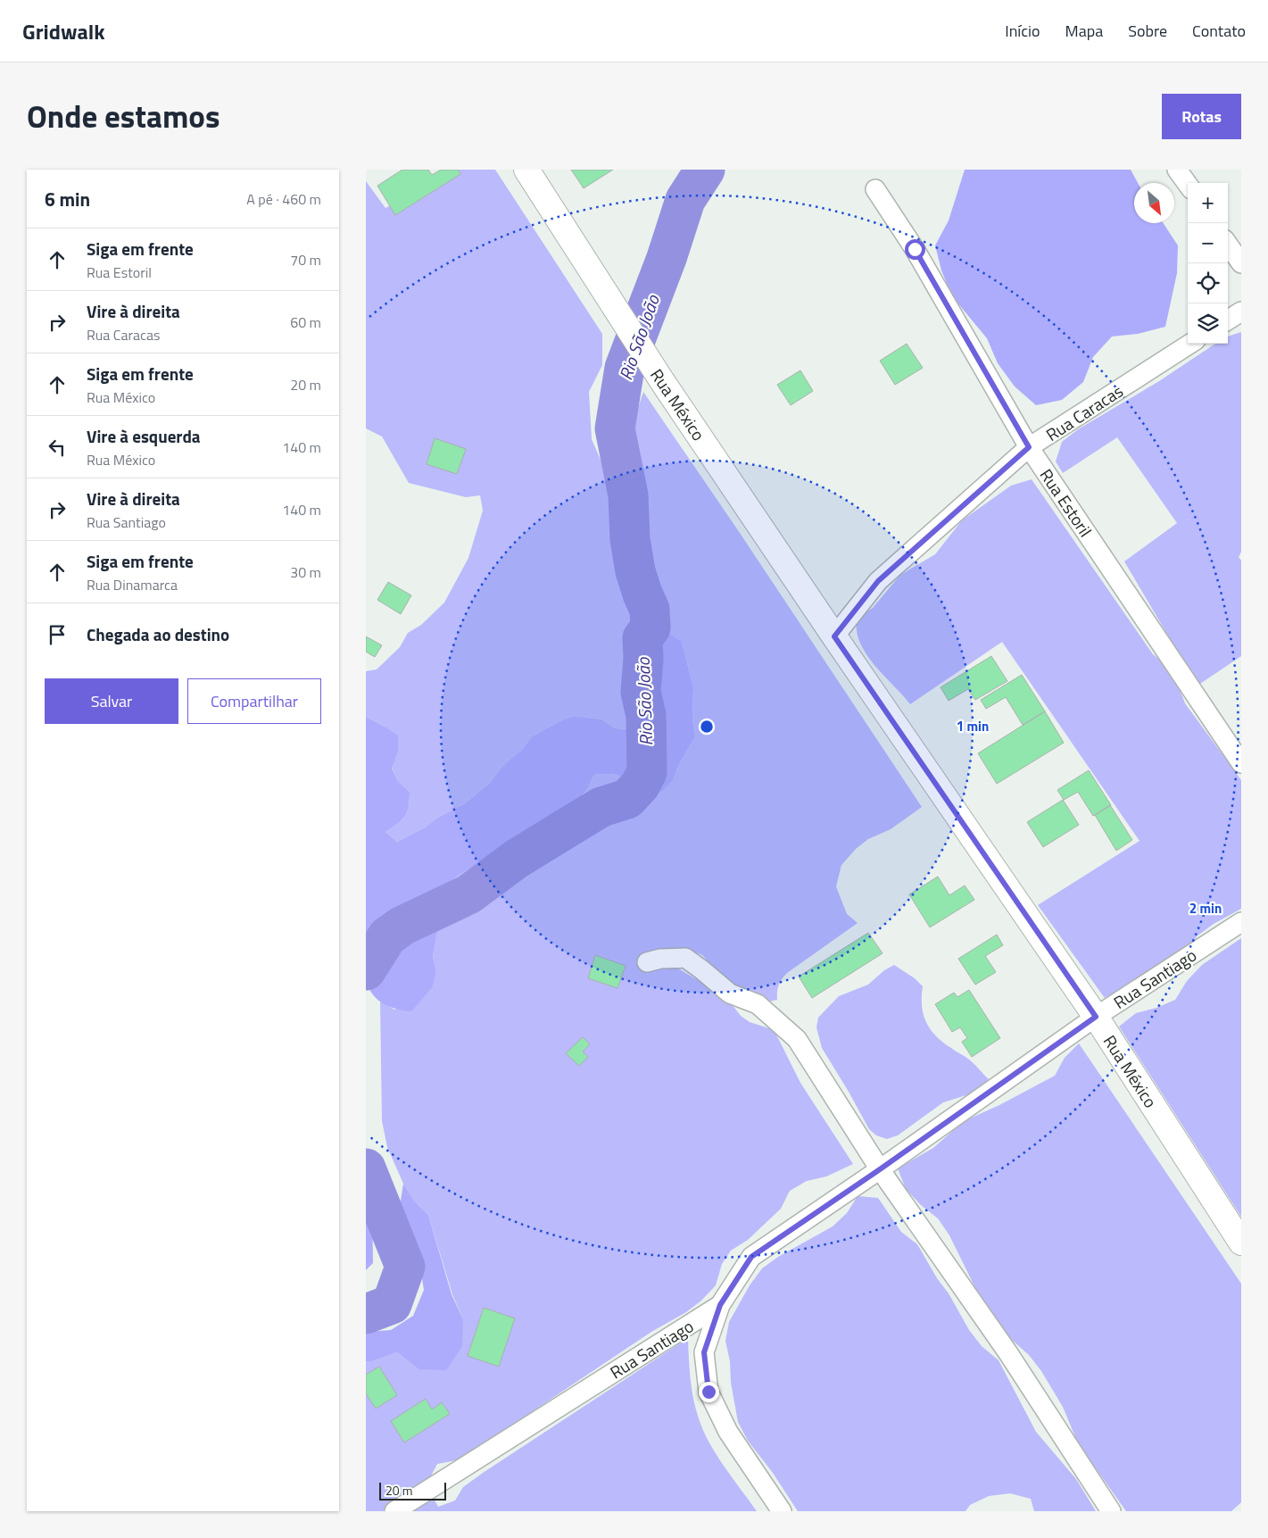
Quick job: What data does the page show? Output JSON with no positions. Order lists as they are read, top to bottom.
{
  "streets": {
    "main road": ["Rua México"],
    "street": ["Rua Caracas", "Rua Estoril", "Rua Santiago"]
  },
  "crossings": [
    ["Rua México", "Rua Caracas"],
    ["Rua México", "Rua Santiago"],
    ["Rua Caracas", "Rua Estoril"]
  ],
  "water": ["Rio São João"],
  "scale_bar": "20 m",
  "north": "bottom right",
  "page": {
    "header": "Gridwalk",
    "nav": [
      "Início",
      "Mapa",
      "Sobre",
      "Contato"
    ],
    "title": "Onde estamos",
    "buttons": [
      "Rotas",
      ["Salvar", "Compartilhar"]
    ],
    "heading": ["6 min", "A pé · 460 m"],
    "map_buttons": ["+", "−"],
    "list": [
      ["Siga em frente", "Rua Estoril", "70 m"],
      ["Vire à direita", "Rua Caracas", "60 m"],
      ["Siga em frente", "Rua México", "20 m"],
      ["Vire à esquerda", "Rua México", "140 m"],
      ["Vire à direita", "Rua Santiago", "140 m"],
      ["Siga em frente", "Rua Dinamarca", "30 m"],
      "Chegada ao destino"
    ],
    "scale": "20 m"
  },
  "rings": ["1 min", "2 min"]
}
